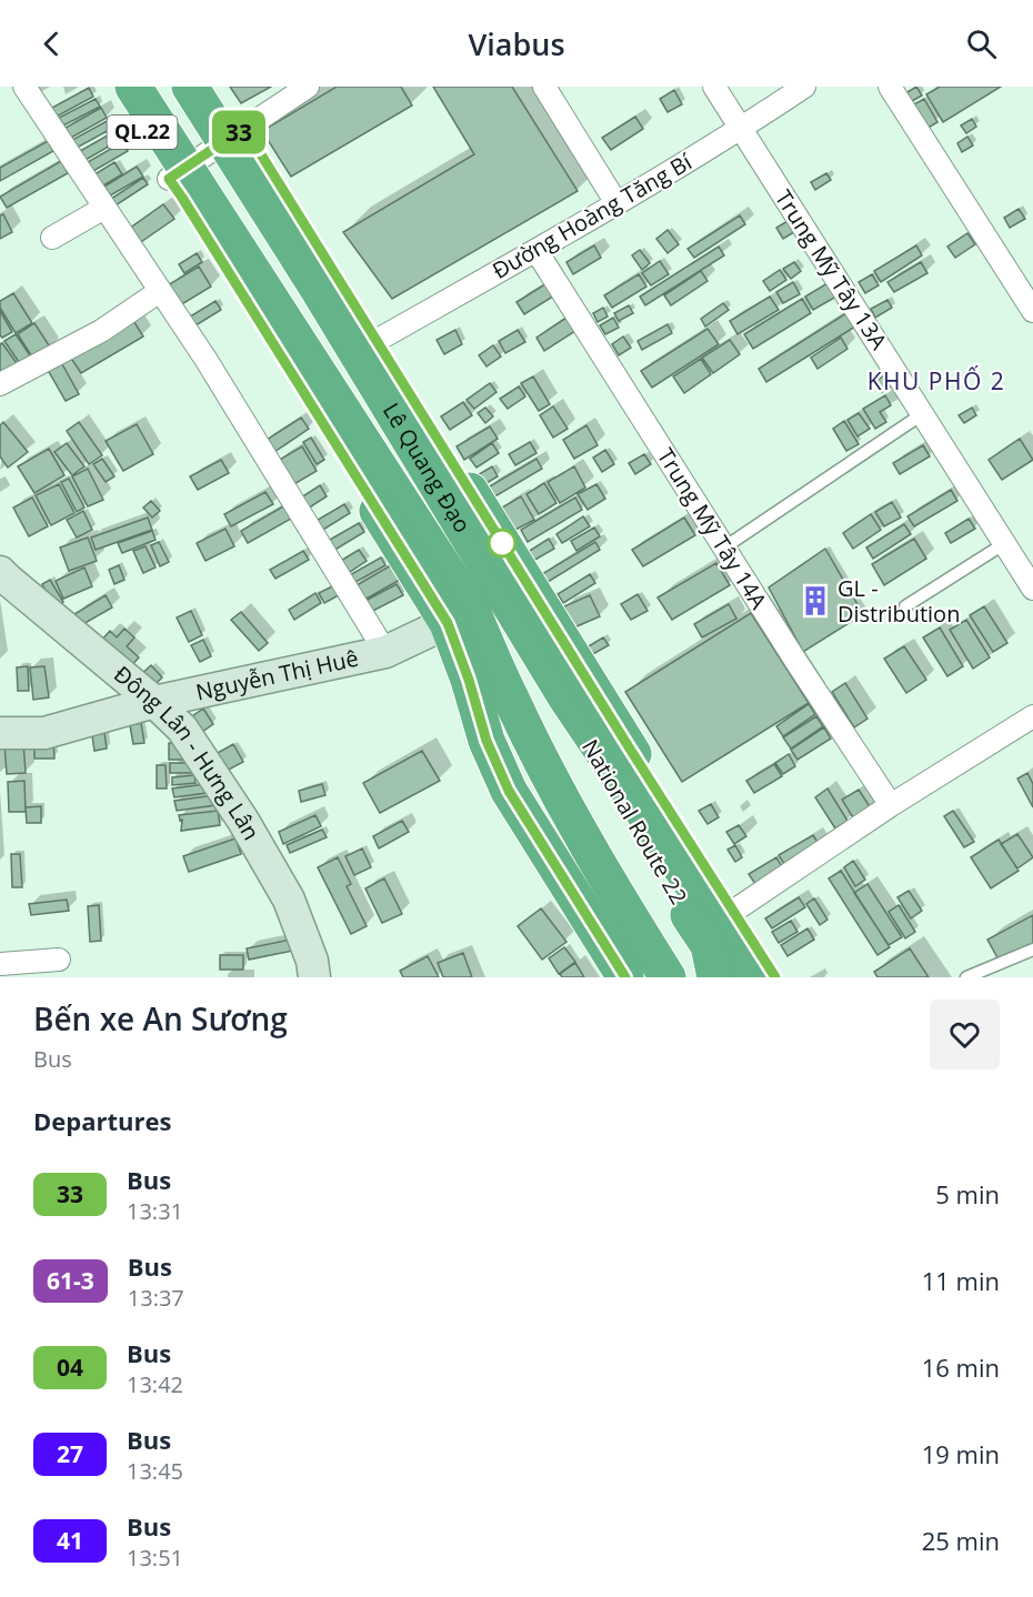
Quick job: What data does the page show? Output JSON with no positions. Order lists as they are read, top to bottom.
{
  "streets": {
    "highway": ["QL.22", "Lê Quang Đạo", "National Route 22"],
    "street": [
      "Đường Hoàng Tăng Bí",
      "Trung Mỹ Tây 13A",
      "Trung Mỹ Tây 14A",
      "Nguyễn Thị Huê",
      "Đông Lân - Hưng Lân"
    ]
  },
  "crossings": [
    ["Đường Hoàng Tăng Bí", "Trung Mỹ Tây 13A"],
    ["Đường Hoàng Tăng Bí", "Lê Quang Đạo"],
    ["Đường Hoàng Tăng Bí", "Trung Mỹ Tây 14A"],
    ["Lê Quang Đạo", "Nguyễn Thị Huê"],
    ["Lê Quang Đạo", "National Route 22"],
    ["Nguyễn Thị Huê", "Đông Lân - Hưng Lân"]
  ],
  "districts": ["KHU PHỐ 2"],
  "places": {
    "building": ["GL - Distribution"]
  },
  "lines": ["bus line 33"],
  "page": {
    "header": "Viabus",
    "on_map": "33",
    "heading": [
      ["Bến xe An Sương", "Bus"],
      "Departures"
    ],
    "list": [
      {
        "mark": "33",
        "name": "Bus",
        "note": "13:31",
        "value": "5 min"
      },
      {
        "mark": "61-3",
        "name": "Bus",
        "note": "13:37",
        "value": "11 min"
      },
      {
        "mark": "04",
        "name": "Bus",
        "note": "13:42",
        "value": "16 min"
      },
      {
        "mark": "27",
        "name": "Bus",
        "note": "13:45",
        "value": "19 min"
      },
      {
        "mark": "41",
        "name": "Bus",
        "note": "13:51",
        "value": "25 min"
      }
    ]
  }
}
